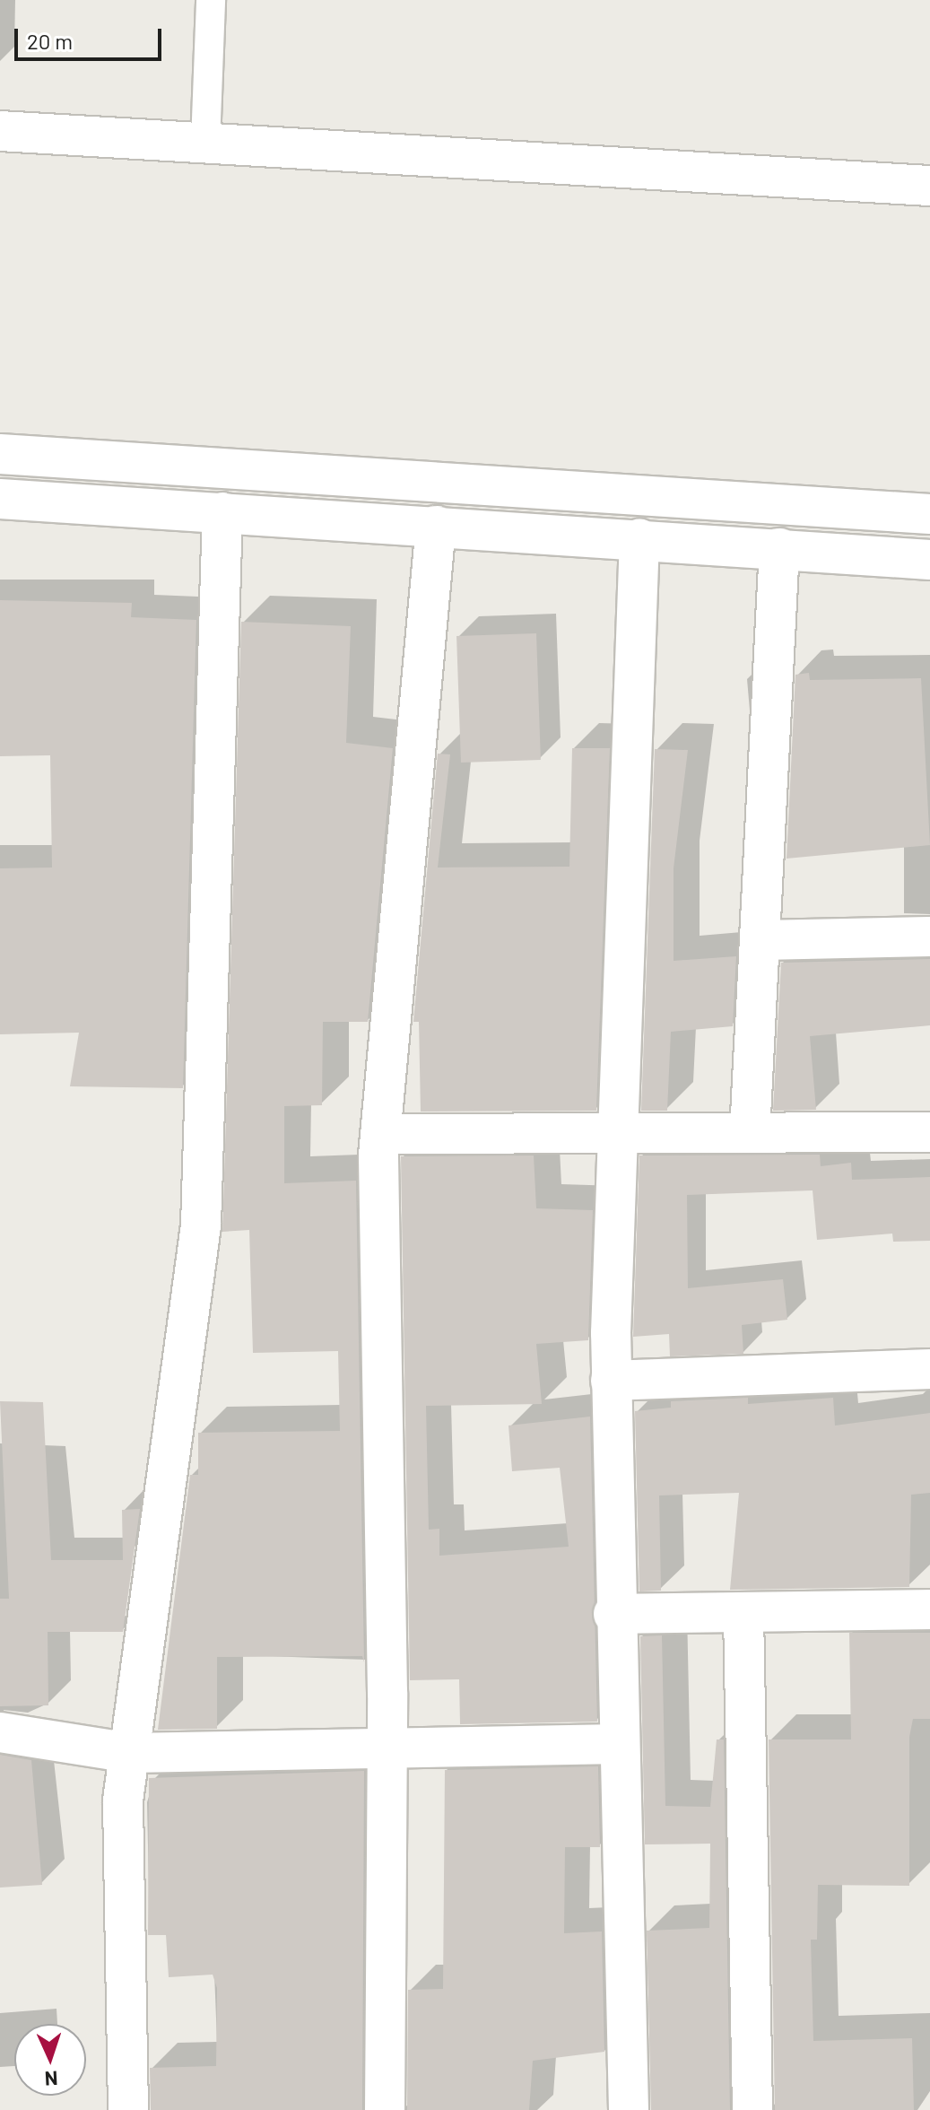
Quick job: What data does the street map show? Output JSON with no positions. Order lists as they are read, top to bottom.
{
  "scale_bar": "20 m",
  "north": "bottom"
}
